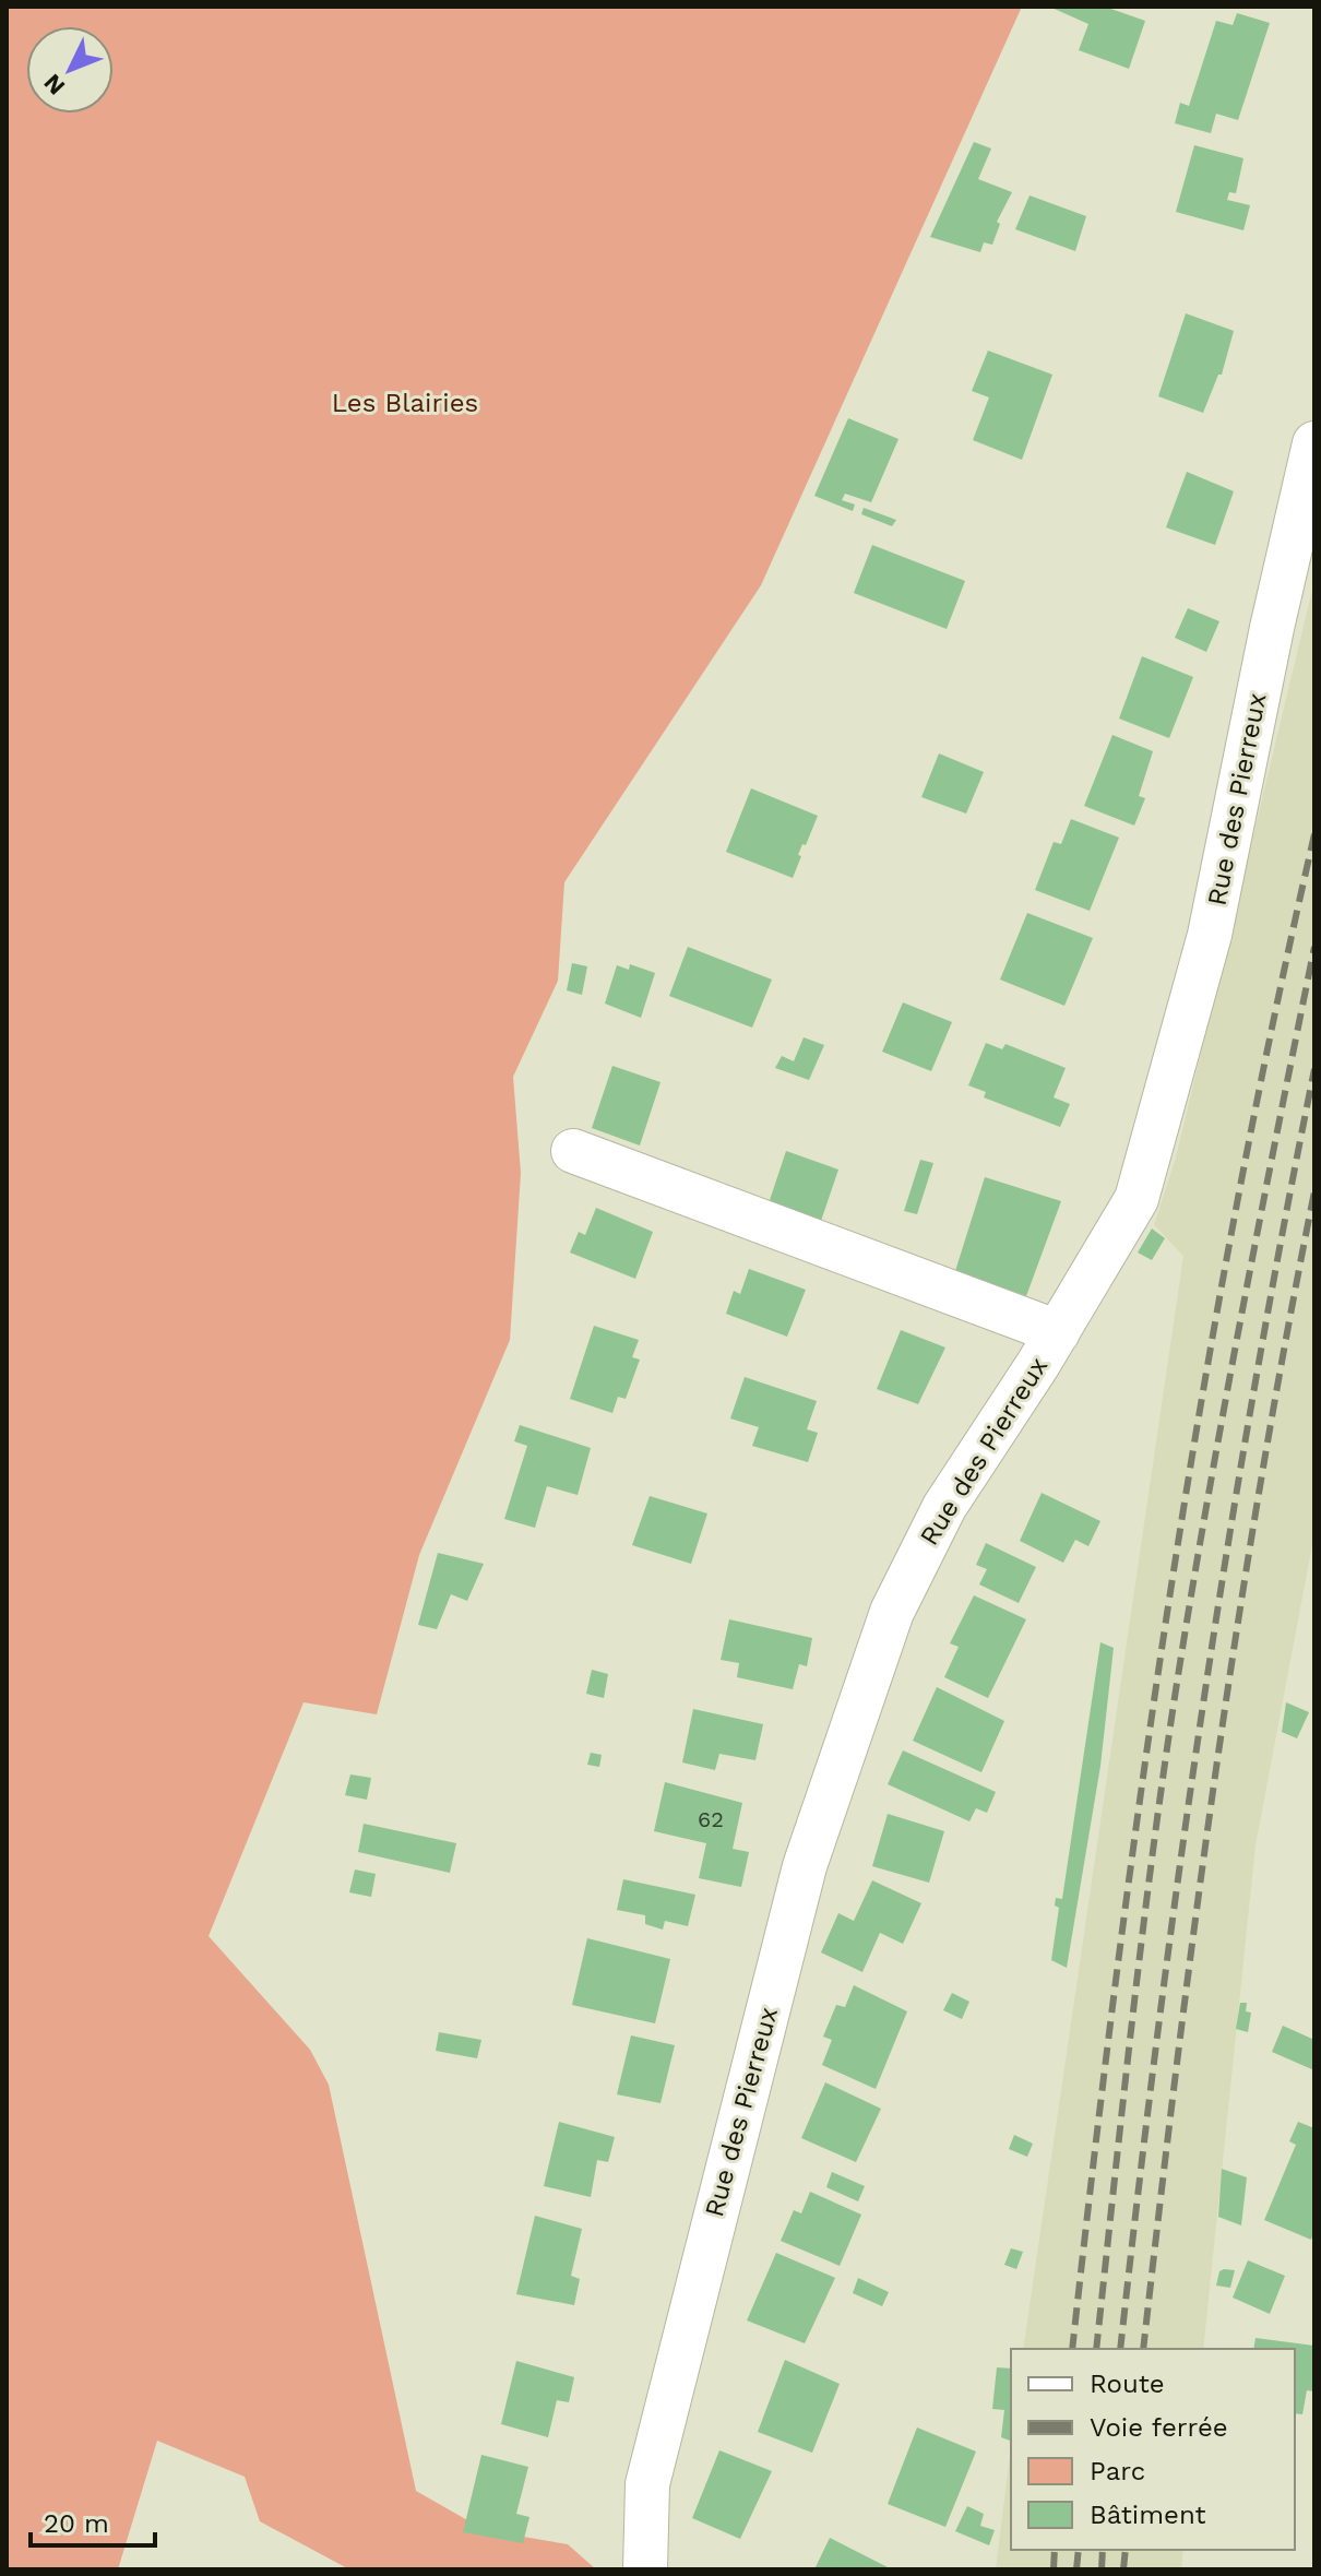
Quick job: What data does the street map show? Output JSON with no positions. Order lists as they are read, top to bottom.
{
  "streets": {
    "street": ["Rue des Pierreux"]
  },
  "parks": ["Les Blairies"],
  "house_numbers": ["62"],
  "legend": [
    "Route",
    "Voie ferrée",
    "Parc",
    "Bâtiment"
  ],
  "scale_bar": "20 m",
  "north": "bottom left"
}
